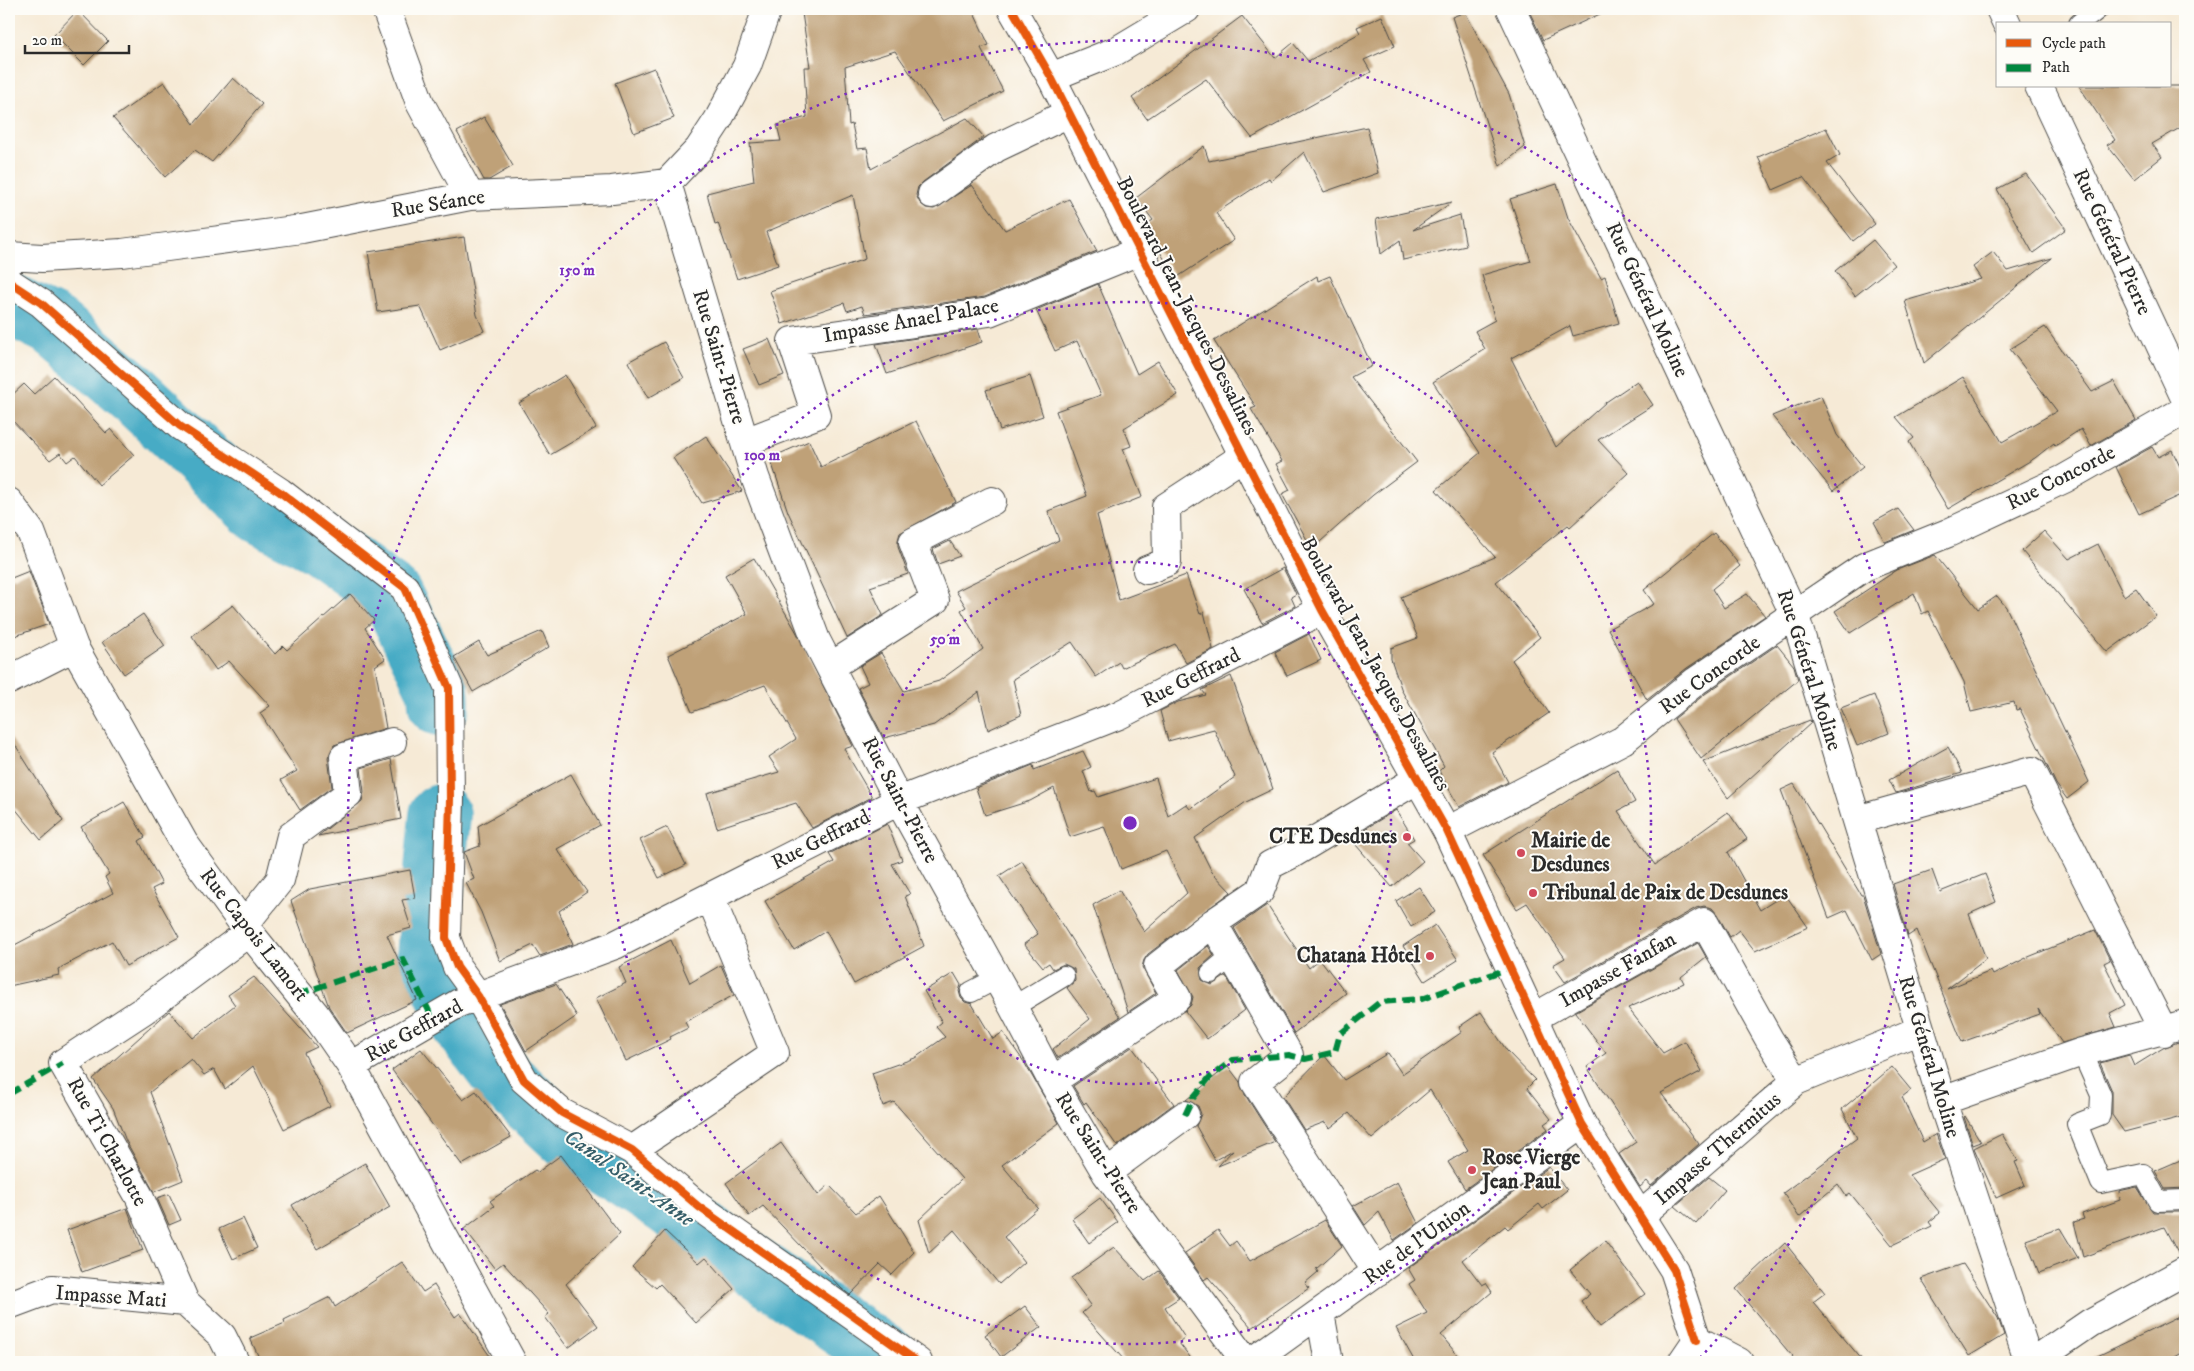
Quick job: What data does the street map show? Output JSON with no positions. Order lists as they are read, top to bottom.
{
  "streets": {
    "street": [
      "Rue Séance",
      "Rue Général Pierre",
      "Rue Général Moline",
      "Boulevard Jean-Jacques Dessalines",
      "Impasse Anael Palace",
      "Rue Saint-Pierre",
      "Rue Concorde",
      "Rue Geffrard",
      "Rue Capois Lamort",
      "Impasse Fanfan",
      "Rue Ti Charlotte",
      "Impasse Thermitus",
      "Rue de l'Union",
      "Impasse Mati"
    ]
  },
  "crossings": [
    ["Rue Séance", "Rue Saint-Pierre"],
    ["Rue Général Moline", "Rue Concorde"],
    ["Rue Général Moline", "Impasse Thermitus"],
    ["Boulevard Jean-Jacques Dessalines", "Impasse Anael Palace"],
    ["Boulevard Jean-Jacques Dessalines", "Rue Concorde"],
    ["Boulevard Jean-Jacques Dessalines", "Rue Geffrard"],
    ["Boulevard Jean-Jacques Dessalines", "Impasse Fanfan"],
    ["Boulevard Jean-Jacques Dessalines", "Impasse Thermitus"],
    ["Boulevard Jean-Jacques Dessalines", "Rue de l'Union"],
    ["Impasse Anael Palace", "Rue Saint-Pierre"],
    ["Rue Saint-Pierre", "Rue Geffrard"],
    ["Rue Geffrard", "Rue Capois Lamort"],
    ["Rue Capois Lamort", "Rue Ti Charlotte"],
    ["Impasse Fanfan", "Impasse Thermitus"],
    ["Rue Ti Charlotte", "Impasse Mati"]
  ],
  "water": ["Canal Saint-Anne"],
  "places": [
    "CTE Desdunes",
    "Mairie de Desdunes",
    "Tribunal de Paix de Desdunes",
    "Chatana Hôtel",
    "Rose Vierge Jean Paul"
  ],
  "legend": ["Cycle path", "Path"],
  "scale_bar": "20 m",
  "rings": ["150 m", "100 m", "50 m"]
}
